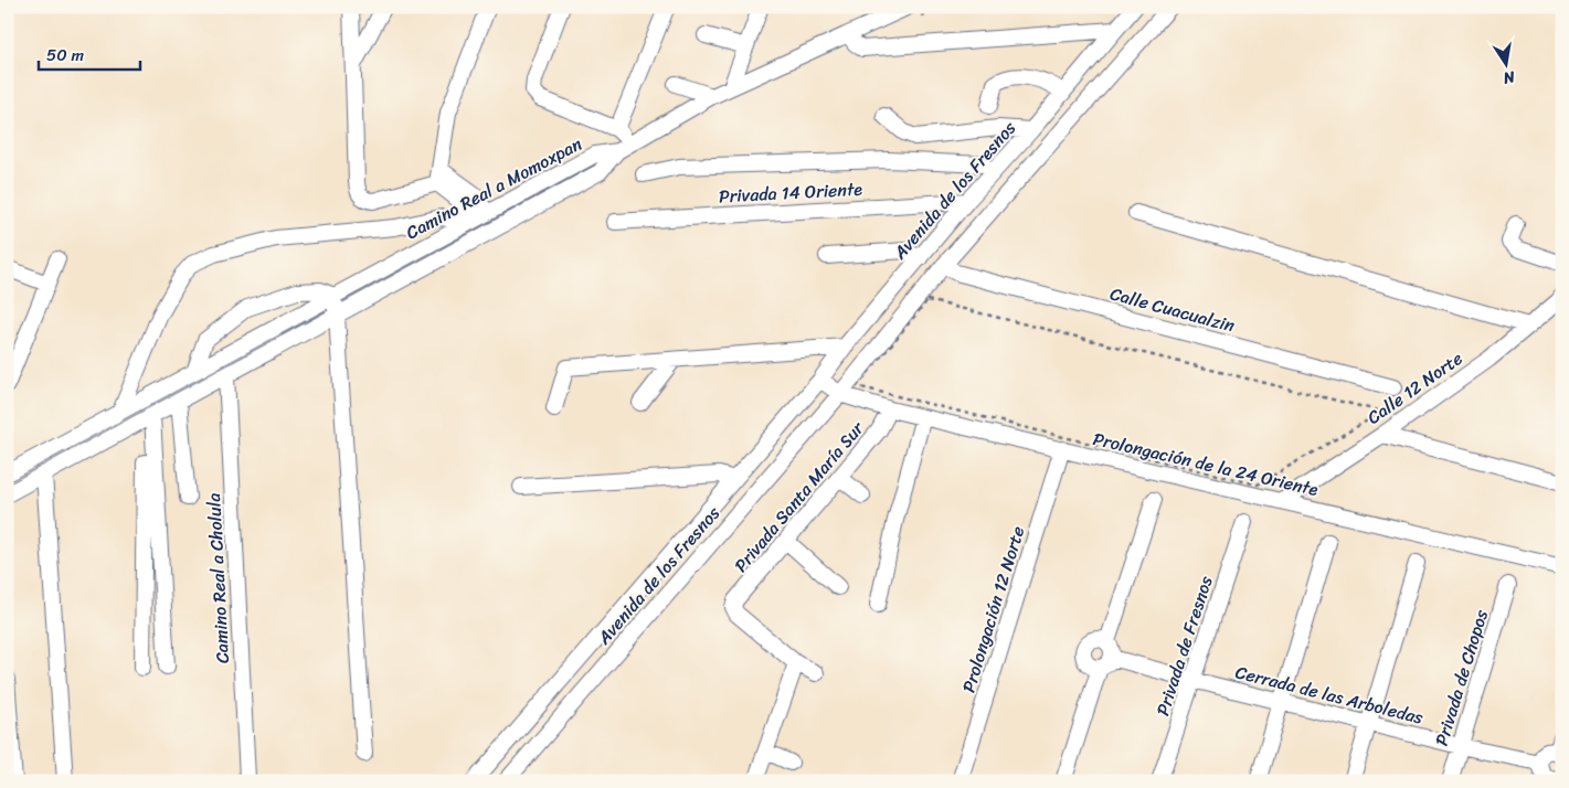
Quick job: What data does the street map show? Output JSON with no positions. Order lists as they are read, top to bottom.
{
  "streets": {
    "street": [
      "Camino Real a Momoxpan",
      "Avenida de los Fresnos",
      "Privada 14 Oriente",
      "Calle Cuacualzin",
      "Calle 12 Norte",
      "Prolongación de la 24 Oriente",
      "Privada Santa María Sur",
      "Camino Real a Cholula",
      "Prolongación 12 Norte",
      "Privada de Fresnos",
      "Privada de Chopos",
      "Cerrada de las Arboledas"
    ]
  },
  "crossings": [
    ["Camino Real a Momoxpan", "Camino Real a Cholula"],
    ["Avenida de los Fresnos", "Privada 14 Oriente"],
    ["Avenida de los Fresnos", "Calle Cuacualzin"],
    ["Avenida de los Fresnos", "Prolongación de la 24 Oriente"],
    ["Calle 12 Norte", "Prolongación de la 24 Oriente"],
    ["Prolongación de la 24 Oriente", "Privada Santa María Sur"],
    ["Prolongación de la 24 Oriente", "Prolongación 12 Norte"],
    ["Privada de Fresnos", "Cerrada de las Arboledas"],
    ["Privada de Chopos", "Cerrada de las Arboledas"]
  ],
  "scale_bar": "50 m",
  "north": "bottom"
}
